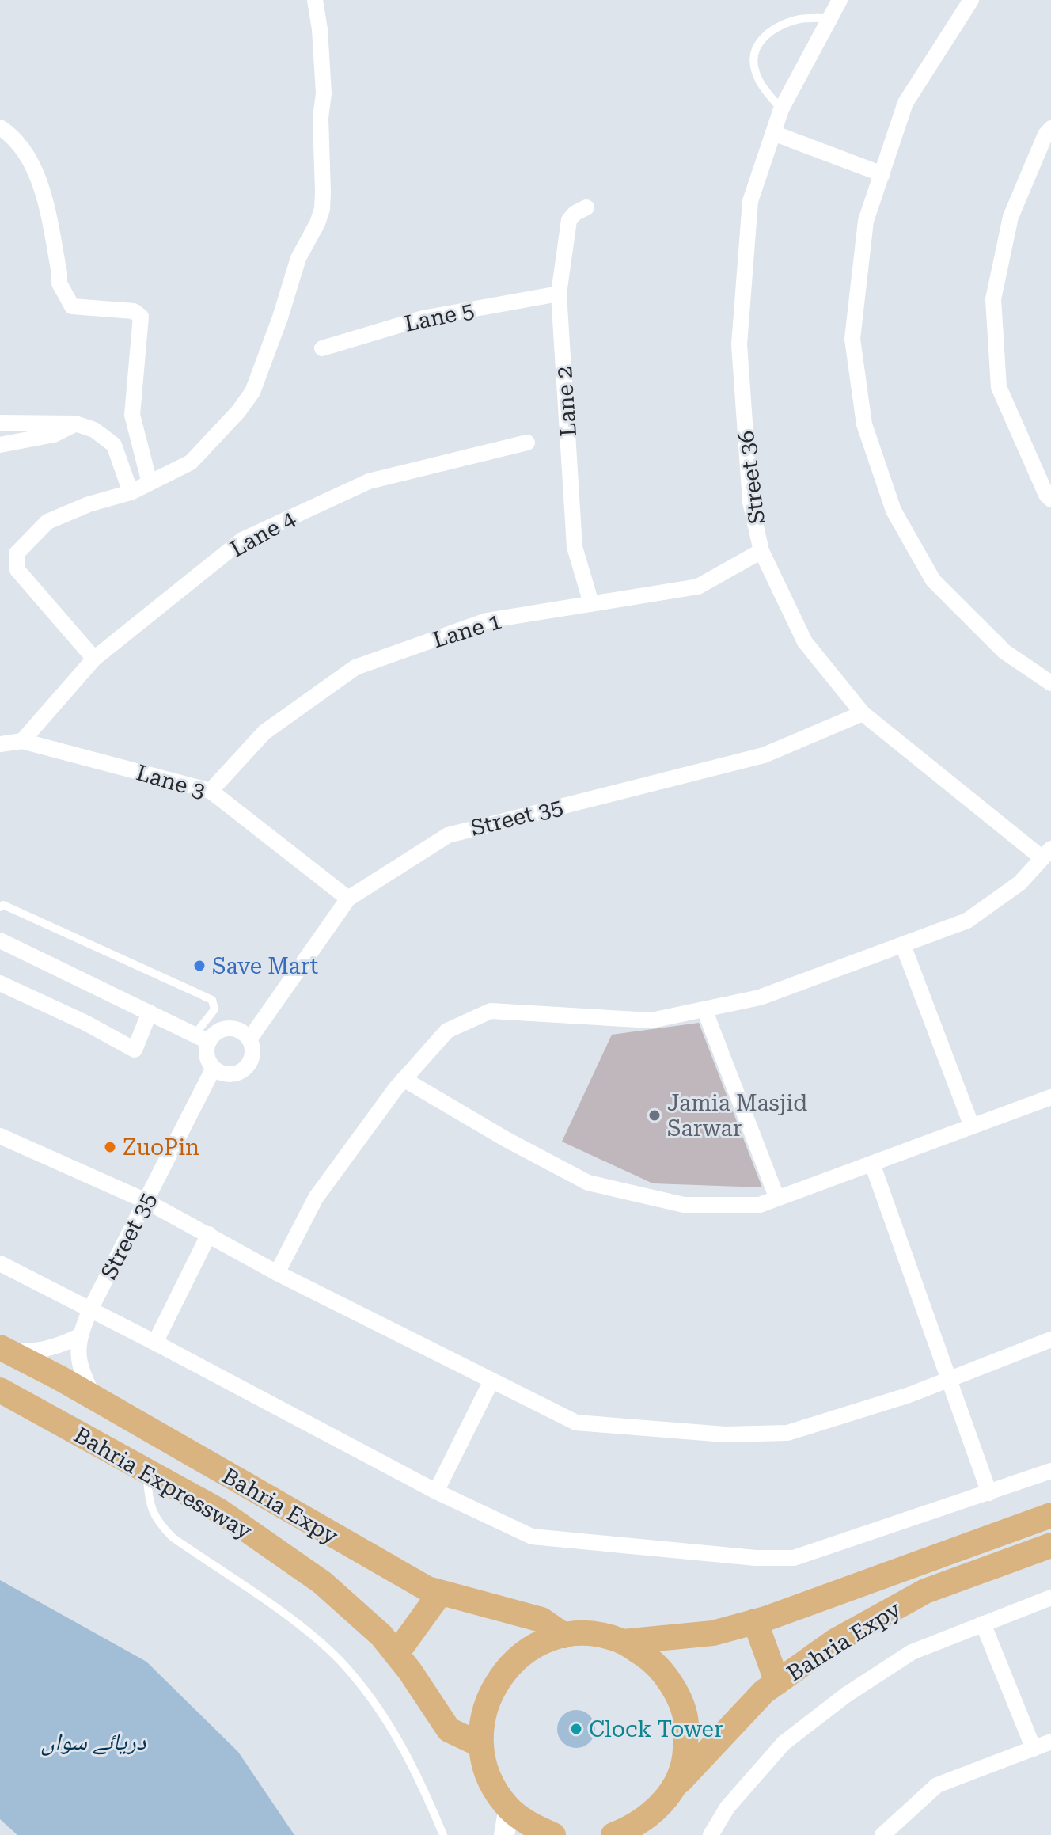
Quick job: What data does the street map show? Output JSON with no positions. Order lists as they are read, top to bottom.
{
  "streets": {
    "main road": ["Bahria Expressway", "Bahria Expy"],
    "street": [
      "Lane 5",
      "Lane 2",
      "Street 36",
      "Lane 4",
      "Lane 1",
      "Lane 3",
      "Street 35"
    ]
  },
  "crossings": [
    ["Lane 5", "Lane 2"],
    ["Lane 2", "Lane 1"],
    ["Street 36", "Lane 1"],
    ["Street 36", "Street 35"],
    ["Lane 4", "Lane 3"],
    ["Lane 1", "Lane 3"],
    ["Lane 3", "Street 35"]
  ],
  "water": ["دریائے سواں"],
  "places": [
    "Save Mart",
    "Jamia Masjid Sarwar",
    "ZuoPin",
    "Clock Tower"
  ]
}
